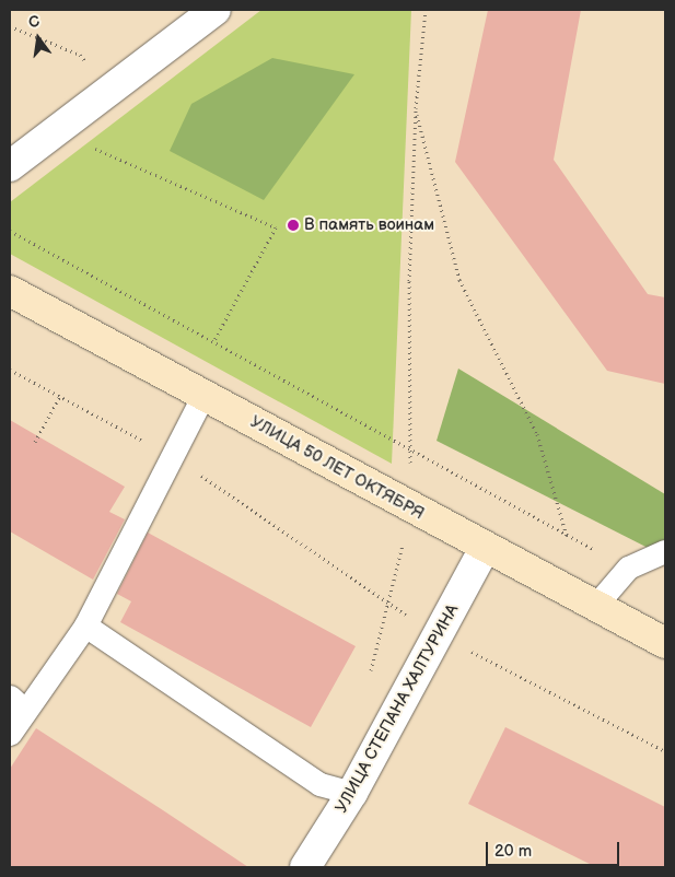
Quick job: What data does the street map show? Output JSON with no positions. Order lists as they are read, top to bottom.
{
  "streets": {
    "main road": ["УЛИЦА 50 ЛЕТ ОКТЯБРЯ"],
    "street": ["УЛИЦА СТЕПАНА ХАЛТУРИНА"]
  },
  "crossings": [
    ["УЛИЦА 50 ЛЕТ ОКТЯБРЯ", "УЛИЦА СТЕПАНА ХАЛТУРИНА"]
  ],
  "places": ["В память воинам"],
  "scale_bar": "20 m",
  "north": "top"
}
